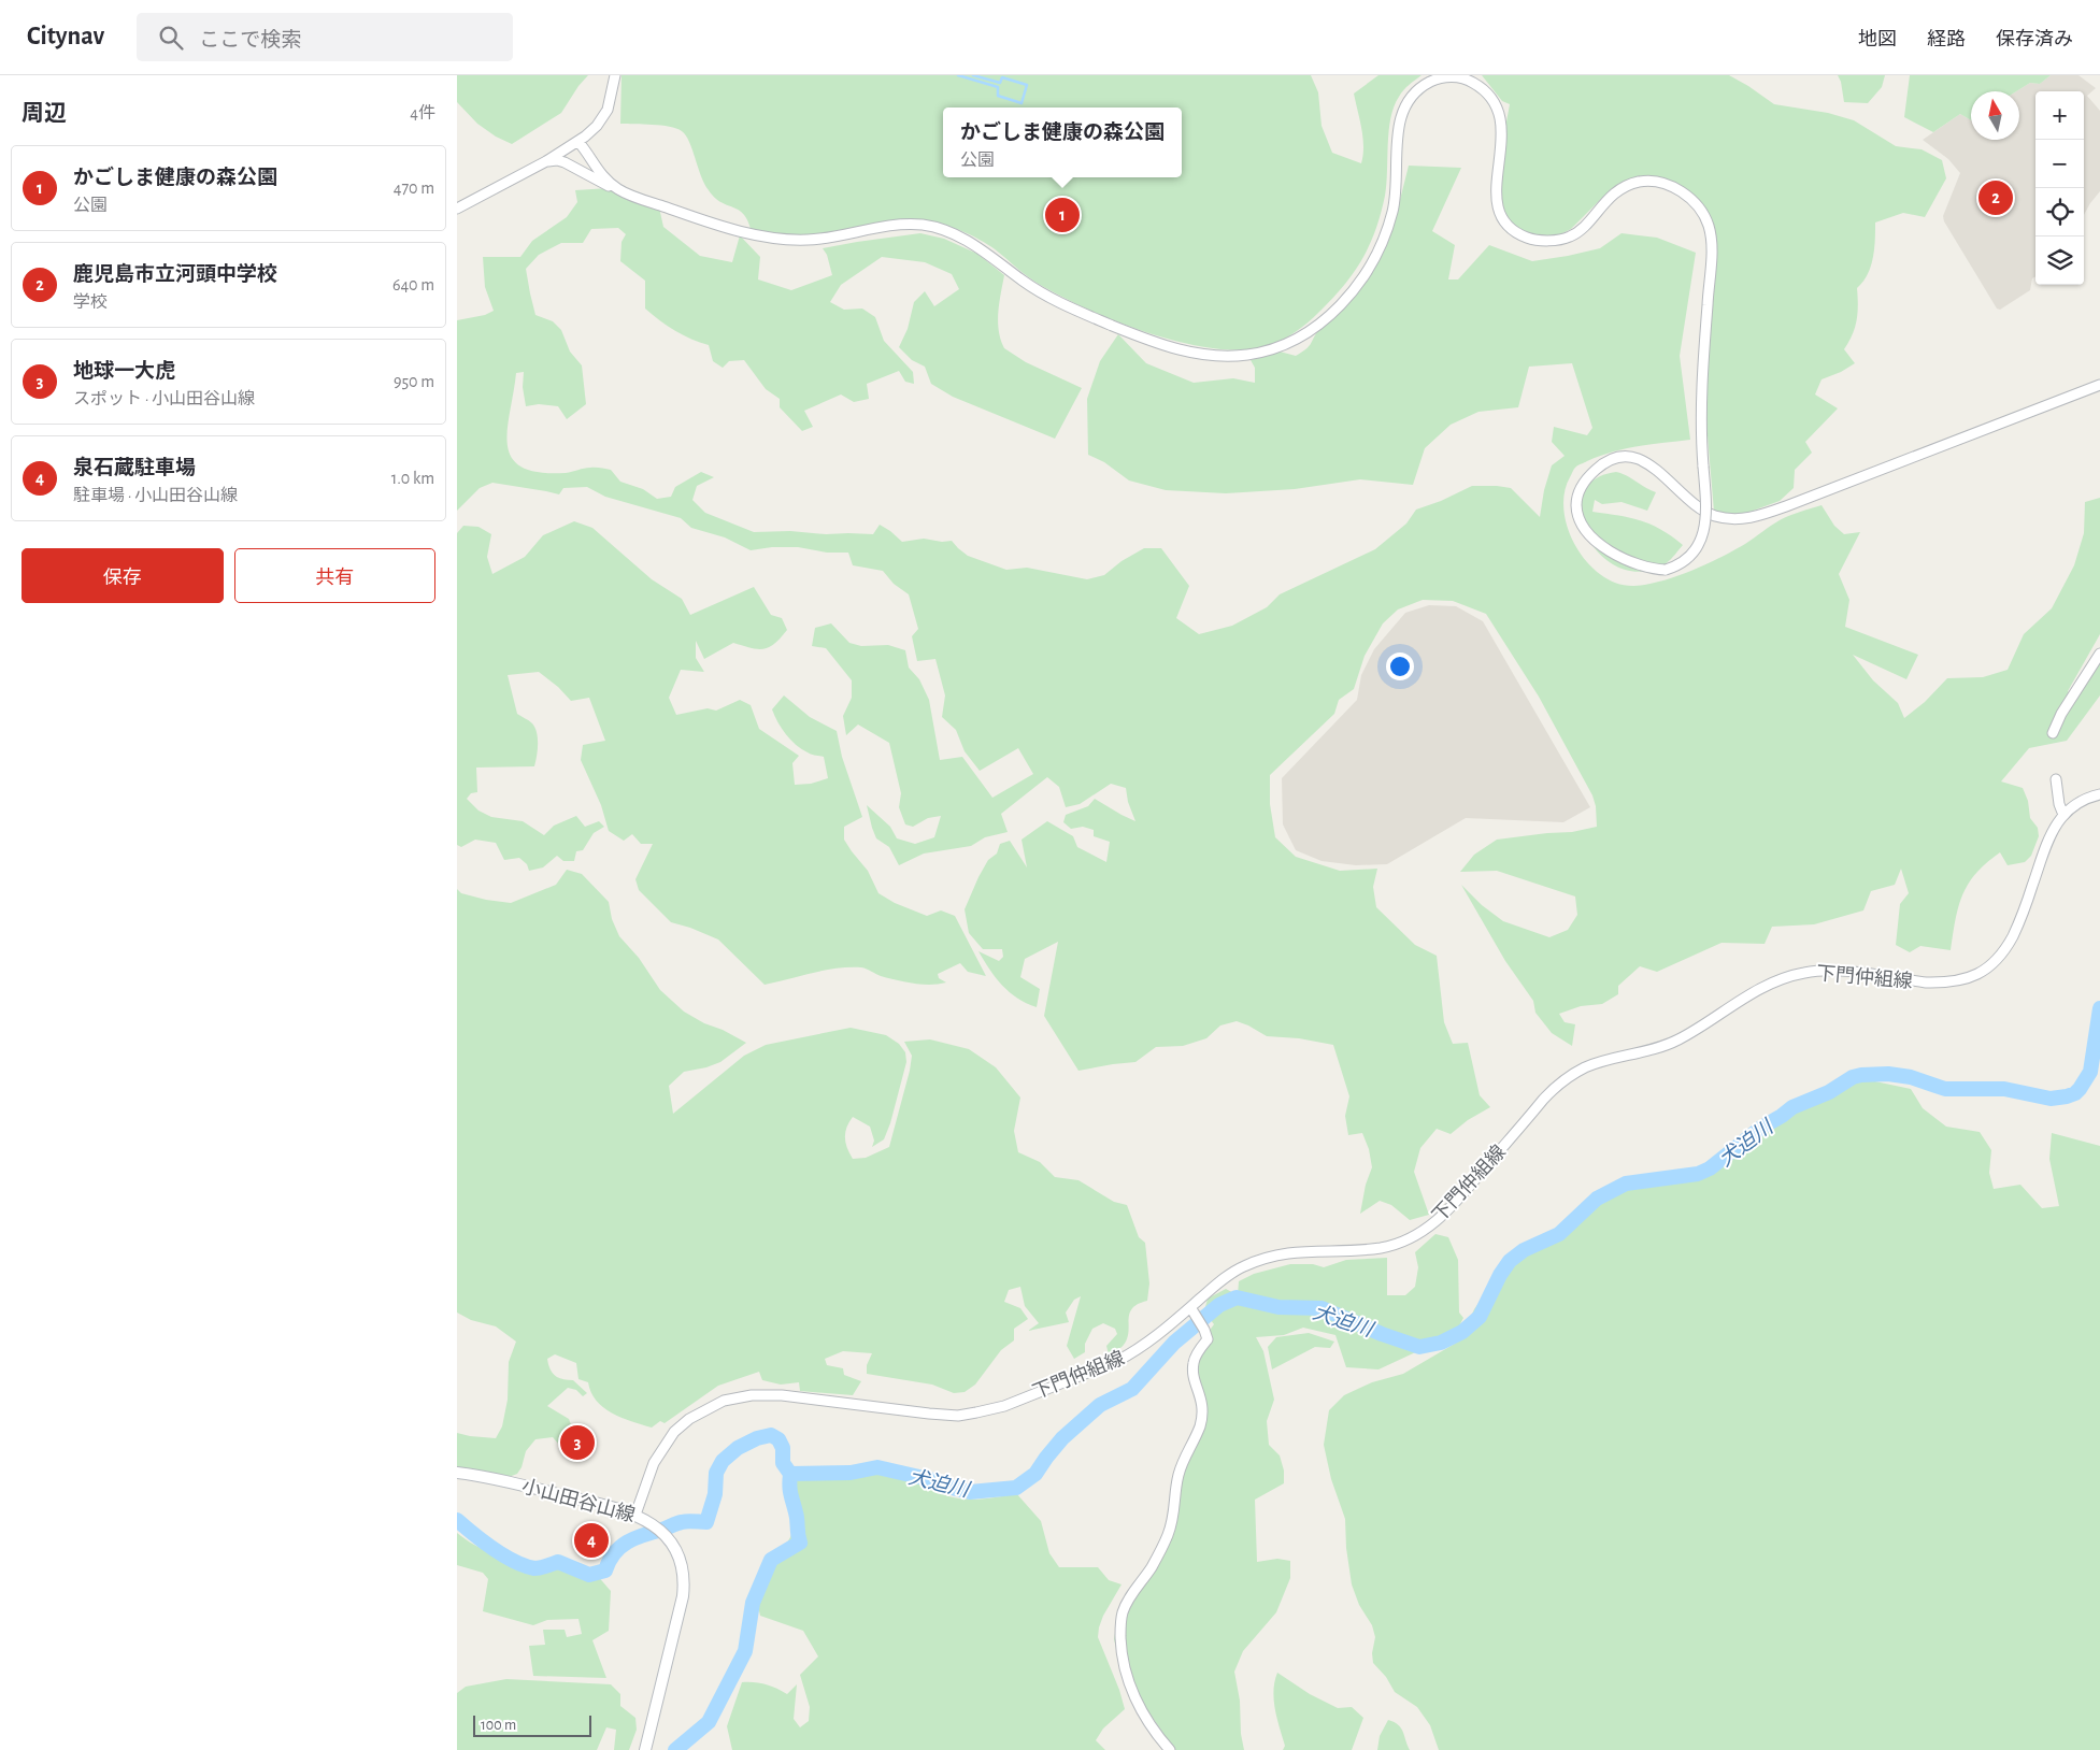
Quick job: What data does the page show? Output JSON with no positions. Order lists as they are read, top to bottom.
{
  "streets": {
    "main road": ["小山田谷山線"],
    "street": ["下門仲組線"]
  },
  "crossings": [
    ["下門仲組線", "小山田谷山線"]
  ],
  "water": ["犬迫川"],
  "scale_bar": "100 m",
  "north": "top",
  "page": {
    "header": "Citynav",
    "search": "ここで検索",
    "nav": ["地図", "経路", "保存済み"],
    "heading": ["周辺", "4件"],
    "map_buttons": ["+", "−"],
    "popup": ["かごしま健康の森公園", "公園"],
    "list": [
      {
        "mark": "1",
        "name": "かごしま健康の森公園",
        "note": "公園",
        "value": "470 m"
      },
      {
        "mark": "2",
        "name": "鹿児島市立河頭中学校",
        "note": "学校",
        "value": "640 m"
      },
      {
        "mark": "3",
        "name": "地球一大虎",
        "note": "スポット · 小山田谷山線",
        "value": "950 m"
      },
      {
        "mark": "4",
        "name": "泉石蔵駐車場",
        "note": "駐車場 · 小山田谷山線",
        "value": "1.0 km"
      }
    ],
    "pins": [
      "2",
      "1",
      "3",
      "4"
    ],
    "buttons": ["保存", "共有"],
    "scale": "100 m"
  }
}
